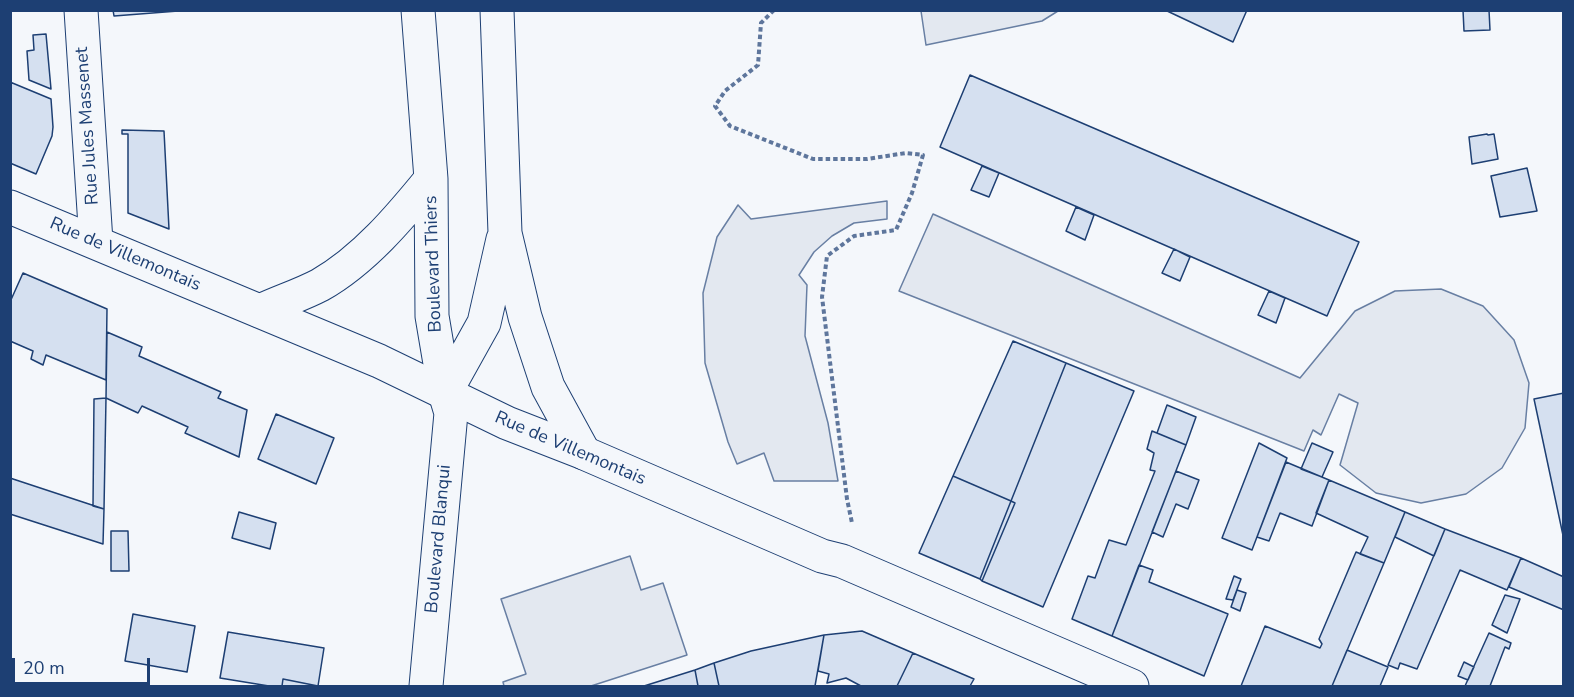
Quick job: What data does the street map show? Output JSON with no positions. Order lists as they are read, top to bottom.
{
  "streets": {
    "main road": [
      "Rue Jules Massenet",
      "Rue de Villemontais",
      "Boulevard Thiers",
      "Boulevard Blanqui"
    ]
  },
  "crossings": [
    ["Rue Jules Massenet", "Rue de Villemontais"],
    ["Rue de Villemontais", "Boulevard Thiers"],
    ["Rue de Villemontais", "Boulevard Blanqui"],
    ["Boulevard Thiers", "Boulevard Blanqui"]
  ],
  "scale_bar": "20 m"
}
